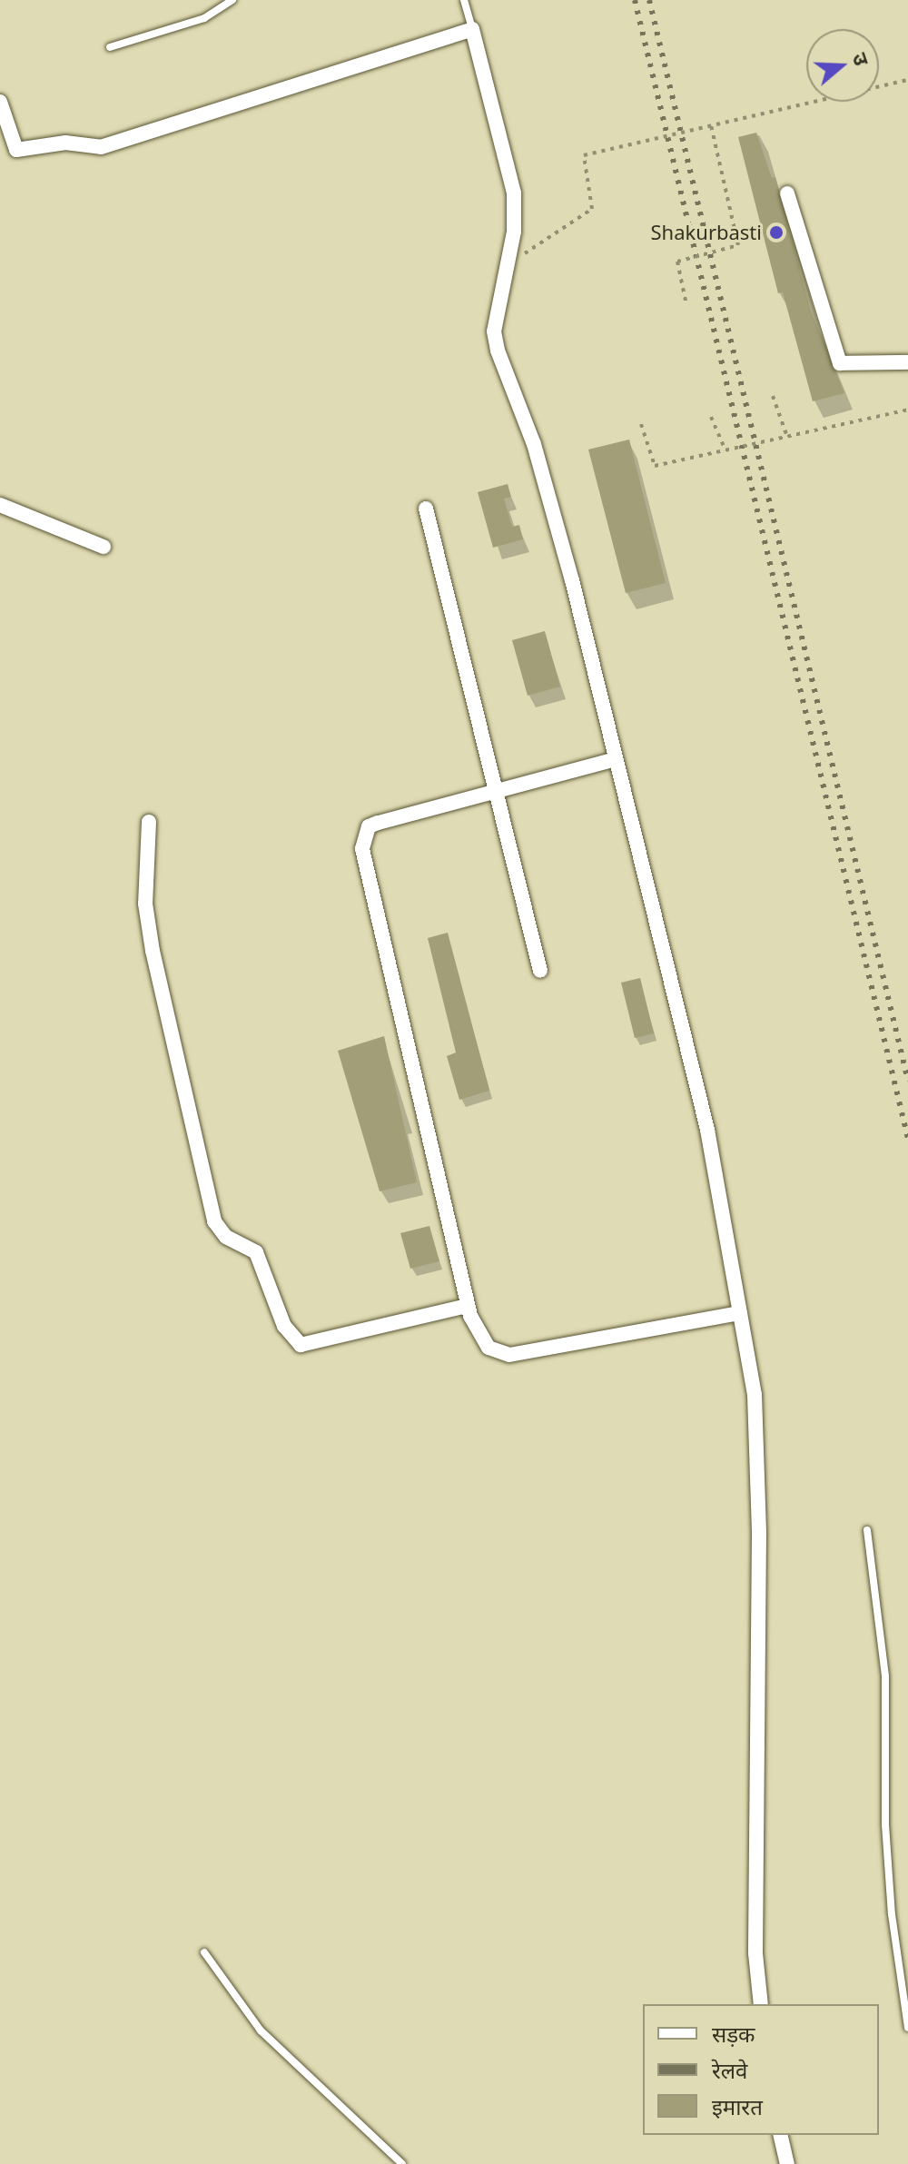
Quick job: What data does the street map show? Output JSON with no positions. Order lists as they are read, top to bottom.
{
  "places": ["Shakurbasti"],
  "legend": ["सड़क", "रेलवे", "इमारत"],
  "north": "right"
}
